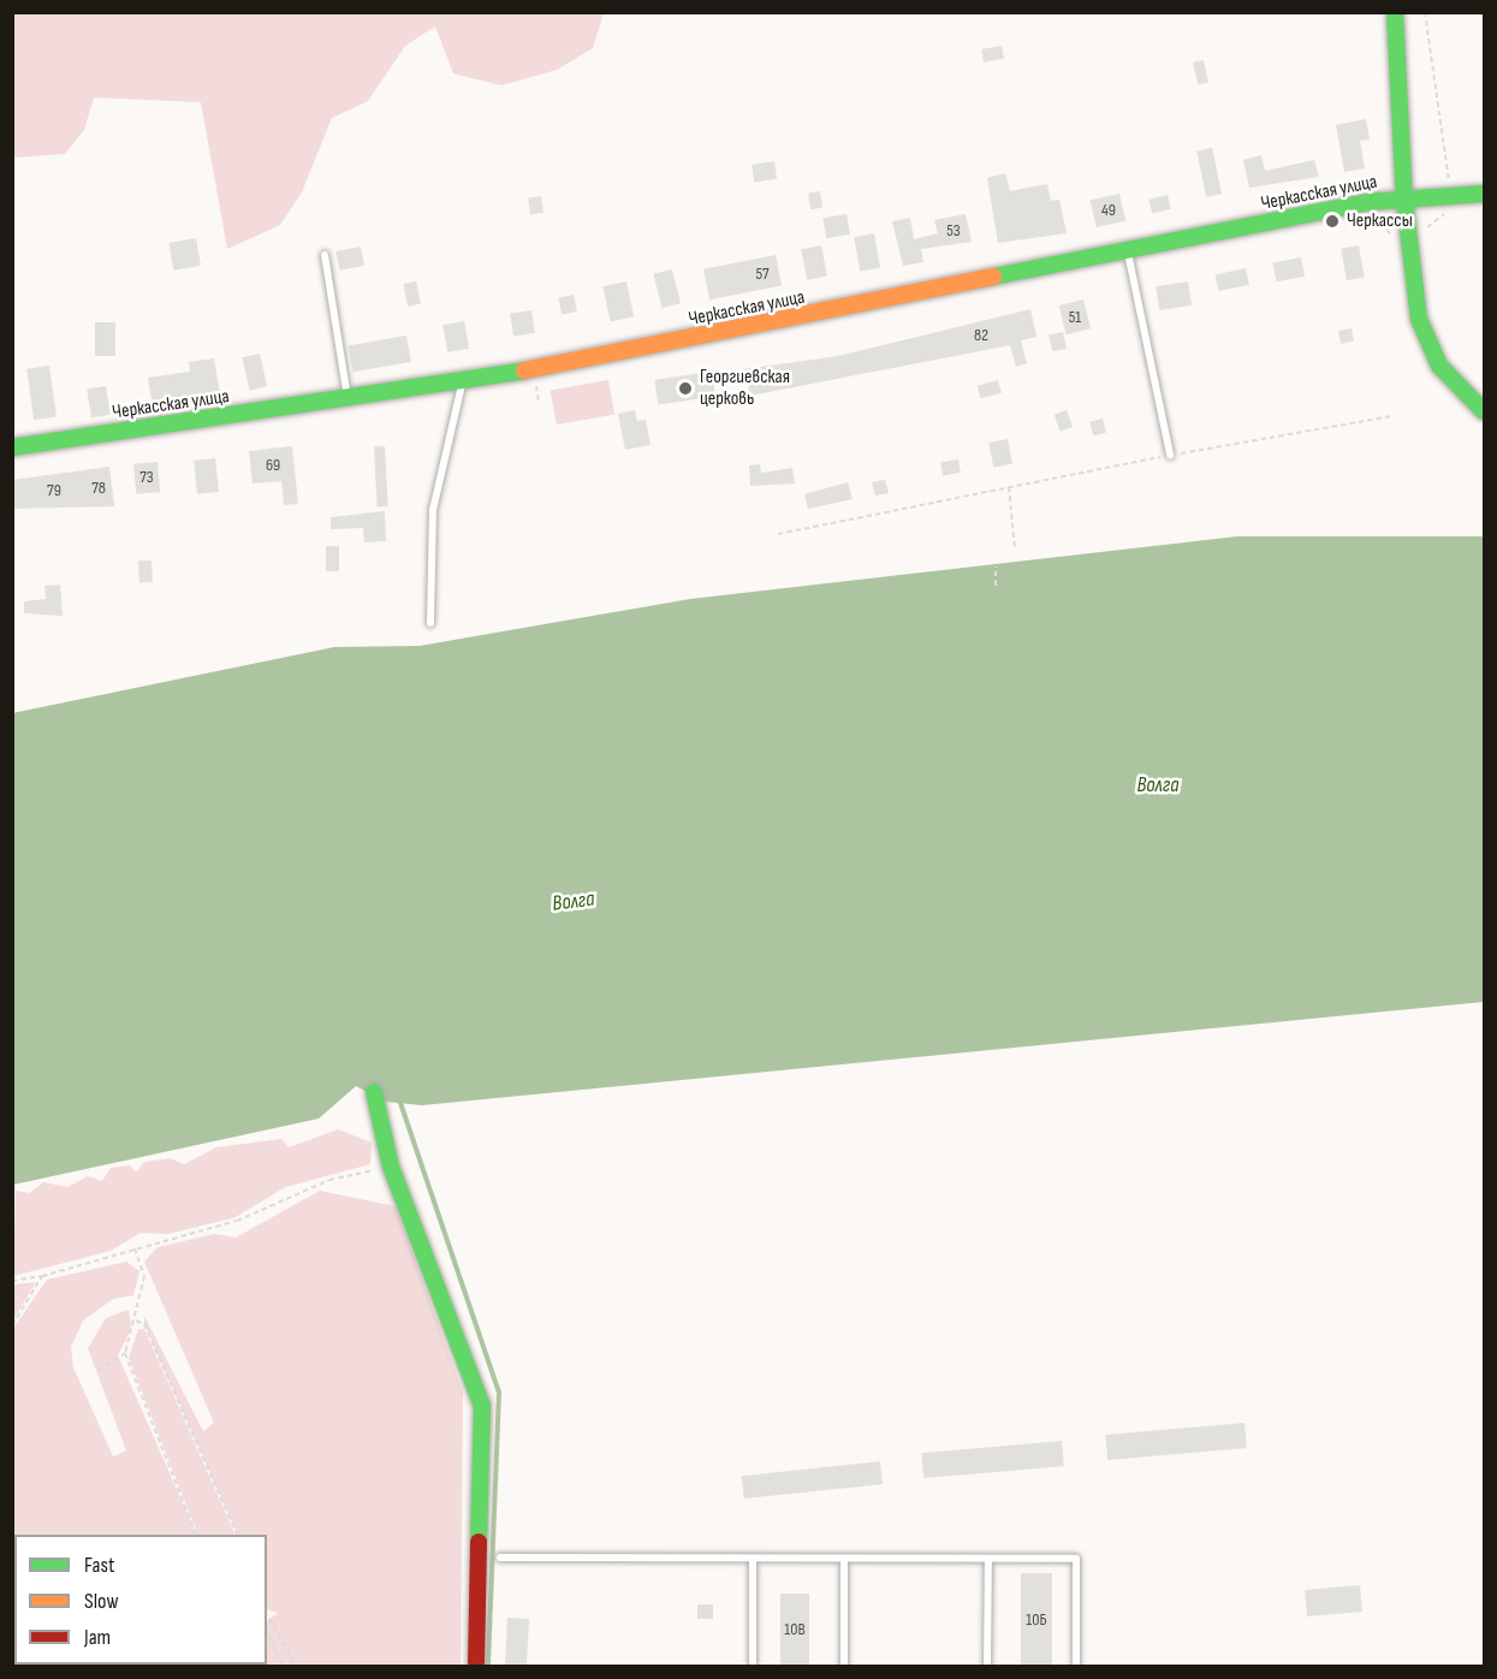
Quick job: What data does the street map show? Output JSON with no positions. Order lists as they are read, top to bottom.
{
  "streets": {
    "street": ["Черкасская улица"]
  },
  "water": ["Волга"],
  "places": ["Черкассы", "Георгиевская церковь"],
  "house_numbers": [
    "49",
    "53",
    "57",
    "51",
    "82",
    "69",
    "73",
    "78",
    "79",
    "10Б",
    "10В"
  ],
  "legend": ["Fast", "Slow", "Jam"]
}
